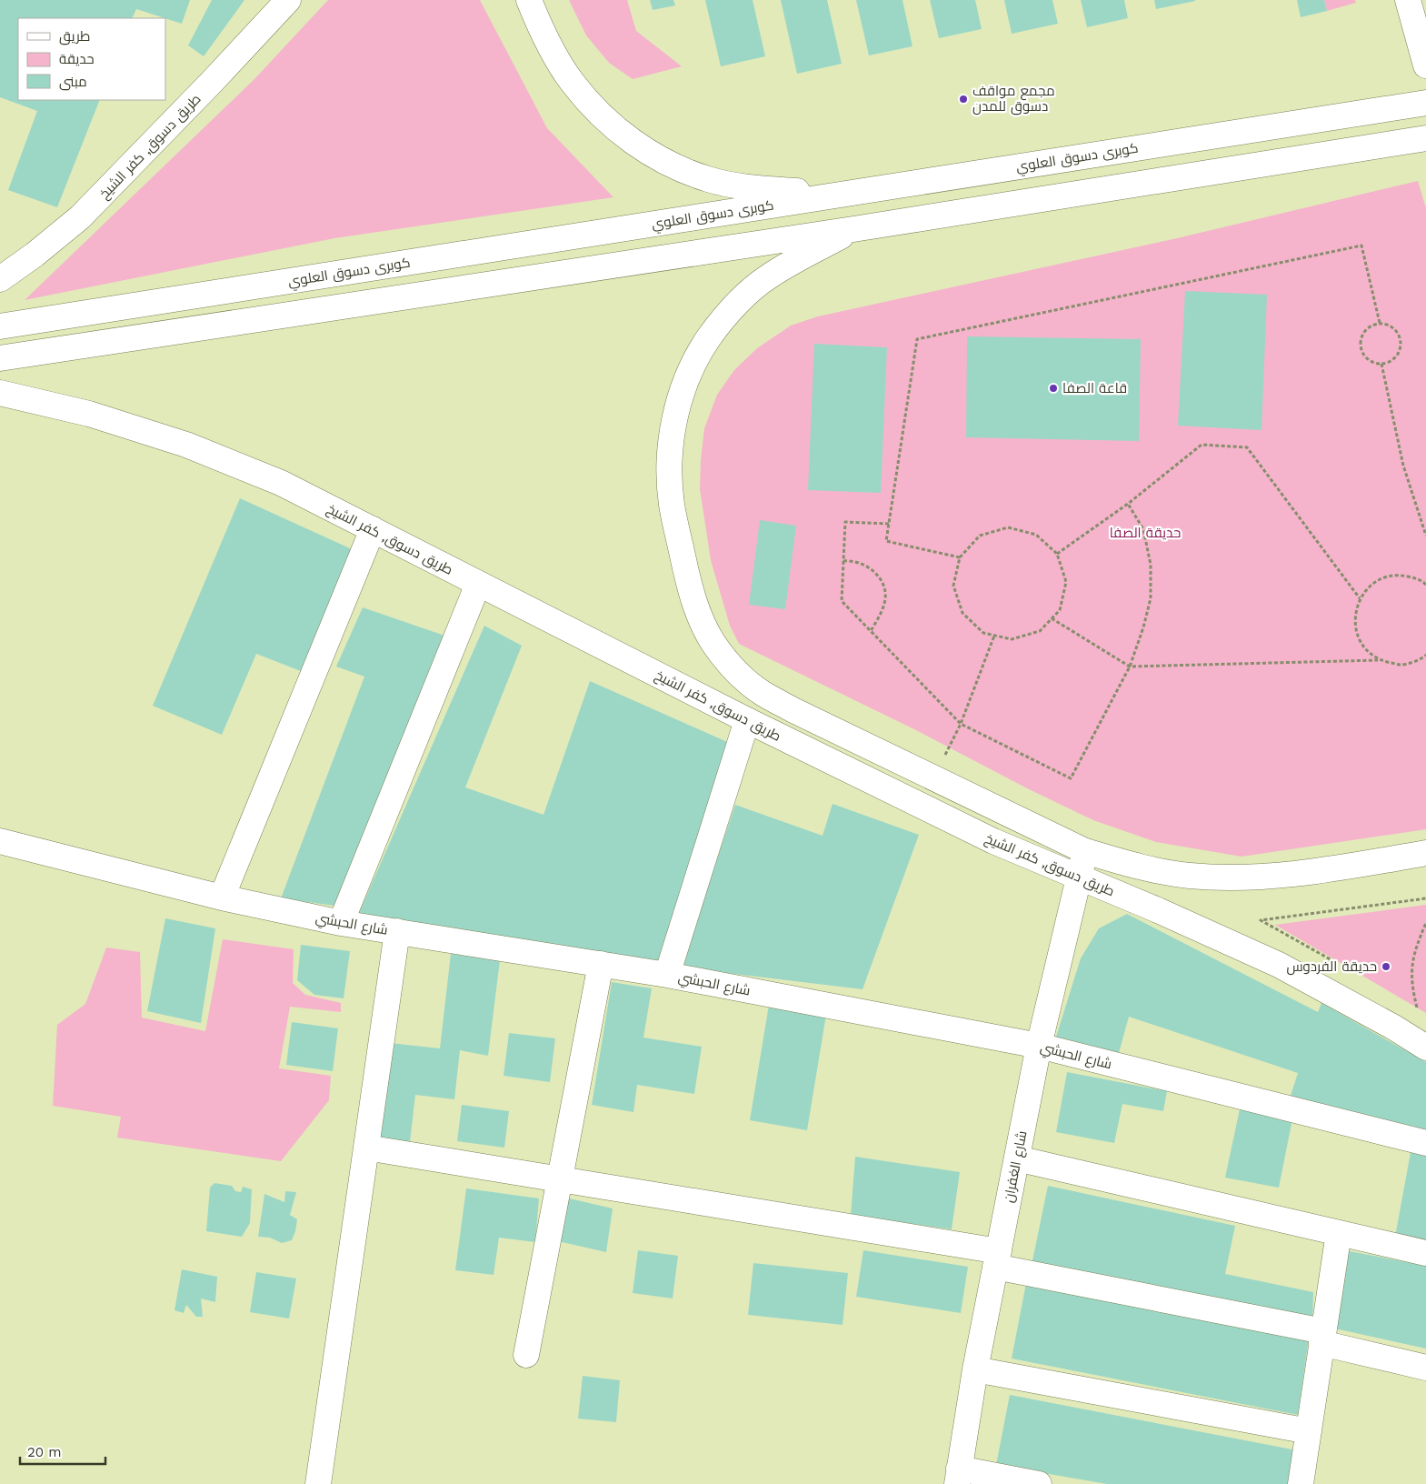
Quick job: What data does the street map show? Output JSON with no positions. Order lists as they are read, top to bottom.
{
  "streets": {
    "main road": [
      "طريق دسوق, كفر الشيخ",
      "كوبرى دسوق العلوي",
      "شارع الحبشي",
      "شارع الغفران"
    ]
  },
  "crossings": [
    ["طريق دسوق, كفر الشيخ", "شارع الغفران"],
    ["شارع الحبشي", "شارع الغفران"]
  ],
  "parks": ["حديقة الصفا"],
  "places": ["مجمع مواقف دسوق للمدن", "قاعة الصفا", "حديقة الفردوس"],
  "legend": ["طريق", "حديقة", "مبنى"],
  "scale_bar": "20 m"
}
